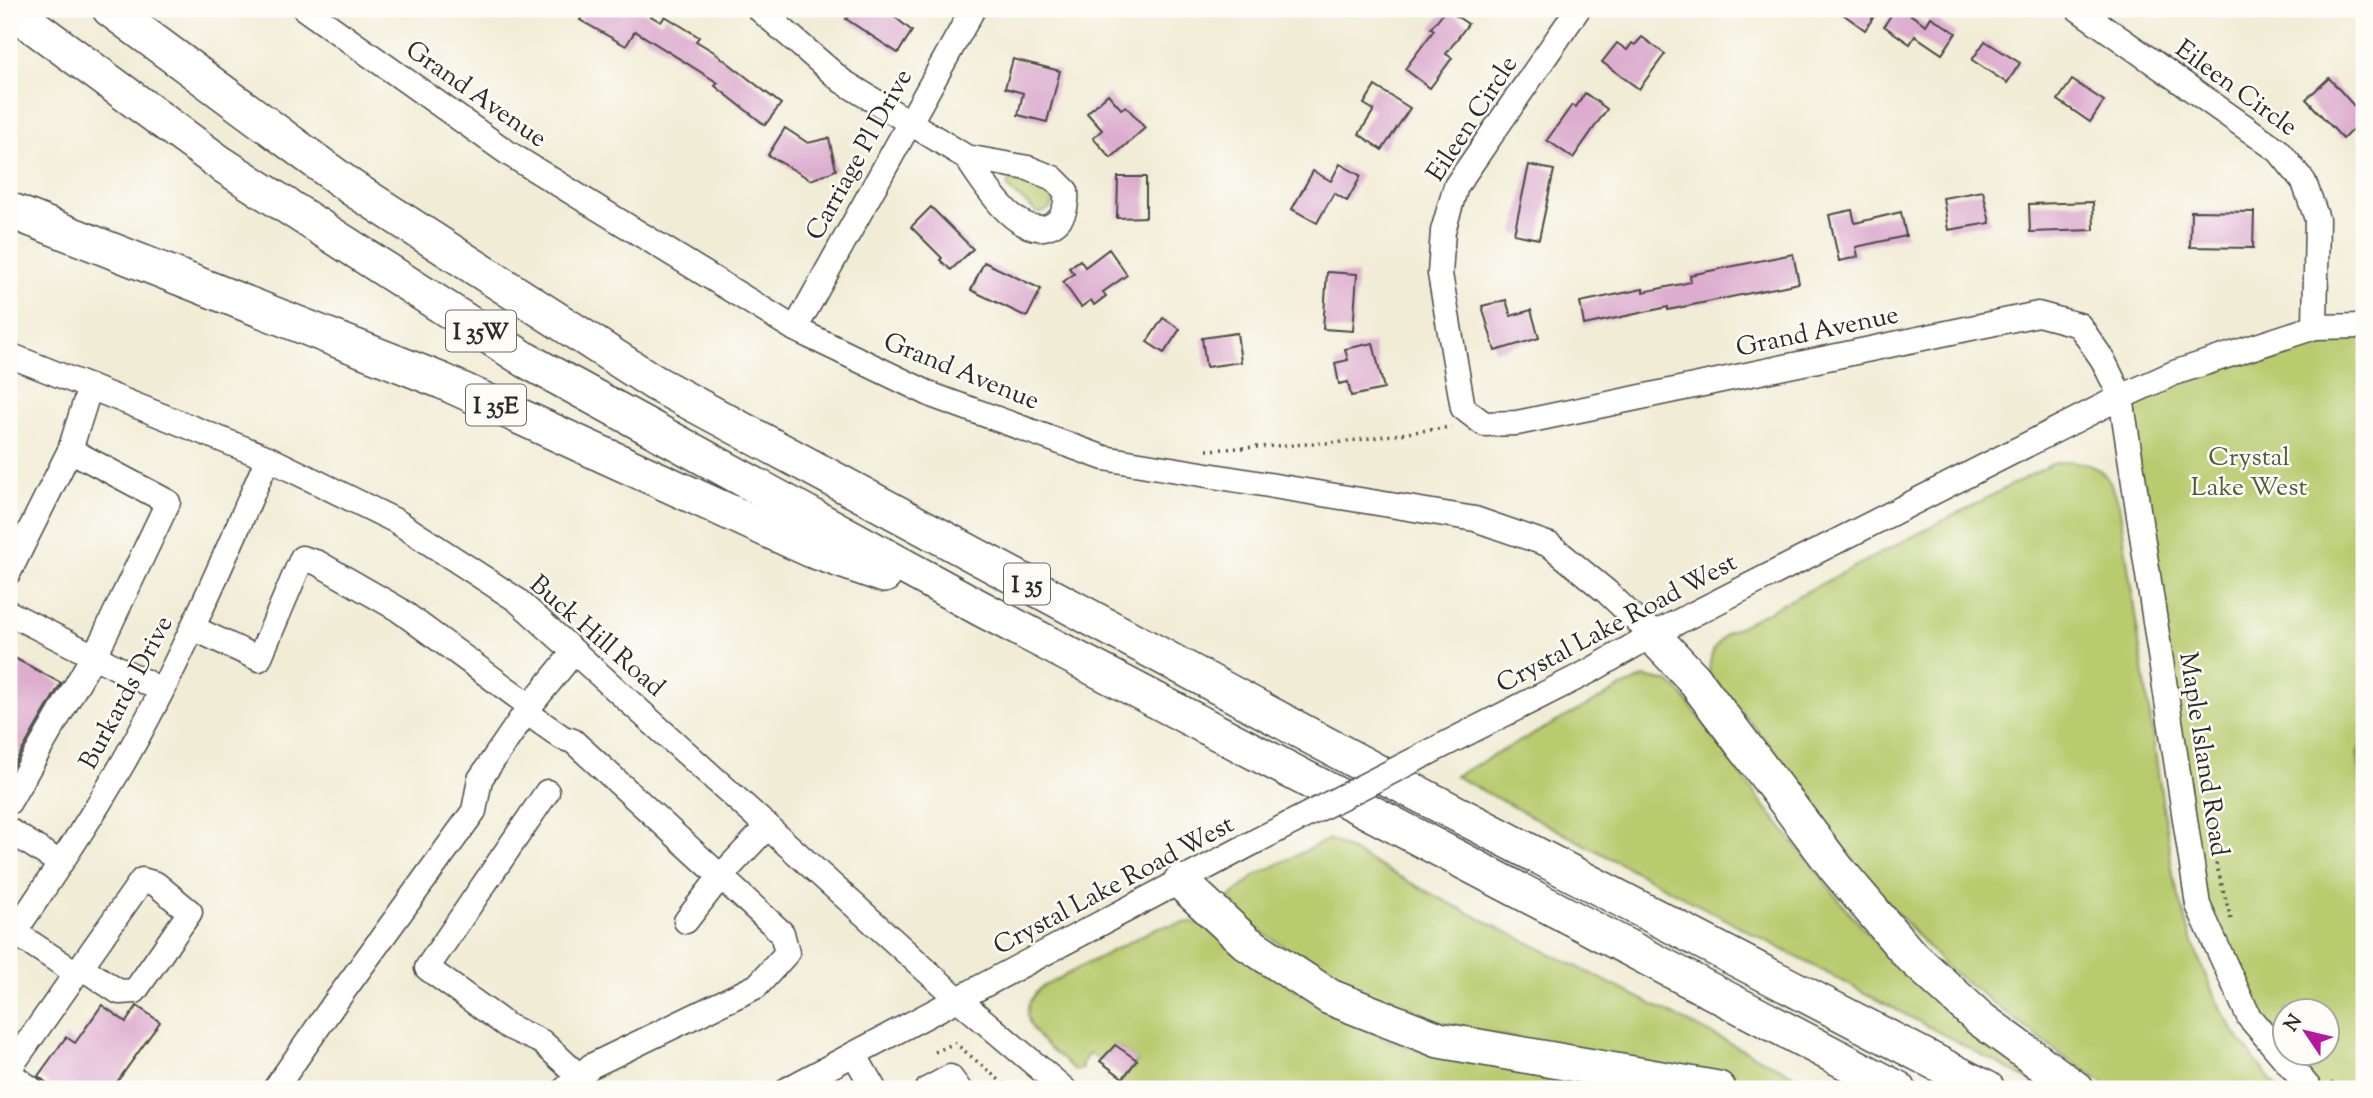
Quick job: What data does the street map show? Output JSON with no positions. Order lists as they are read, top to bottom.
{
  "streets": {
    "highway": ["I 35W", "I 35E", "I 35"],
    "street": [
      "Eileen Circle",
      "Grand Avenue",
      "Carriage Pl Drive",
      "Crystal Lake Road West",
      "Buck Hill Road",
      "Burkards Drive",
      "Maple Island Road"
    ]
  },
  "crossings": [
    ["Eileen Circle", "Grand Avenue"],
    ["Eileen Circle", "Crystal Lake Road West"],
    ["Grand Avenue", "Carriage Pl Drive"],
    ["Grand Avenue", "Crystal Lake Road West"],
    ["Grand Avenue", "Maple Island Road"],
    ["I 35W", "I 35E"],
    ["I 35W", "I 35"],
    ["I 35E", "I 35"],
    ["Crystal Lake Road West", "Buck Hill Road"],
    ["Crystal Lake Road West", "Maple Island Road"],
    ["Buck Hill Road", "Burkards Drive"]
  ],
  "parks": ["Crystal Lake West"],
  "north": "top left"
}
